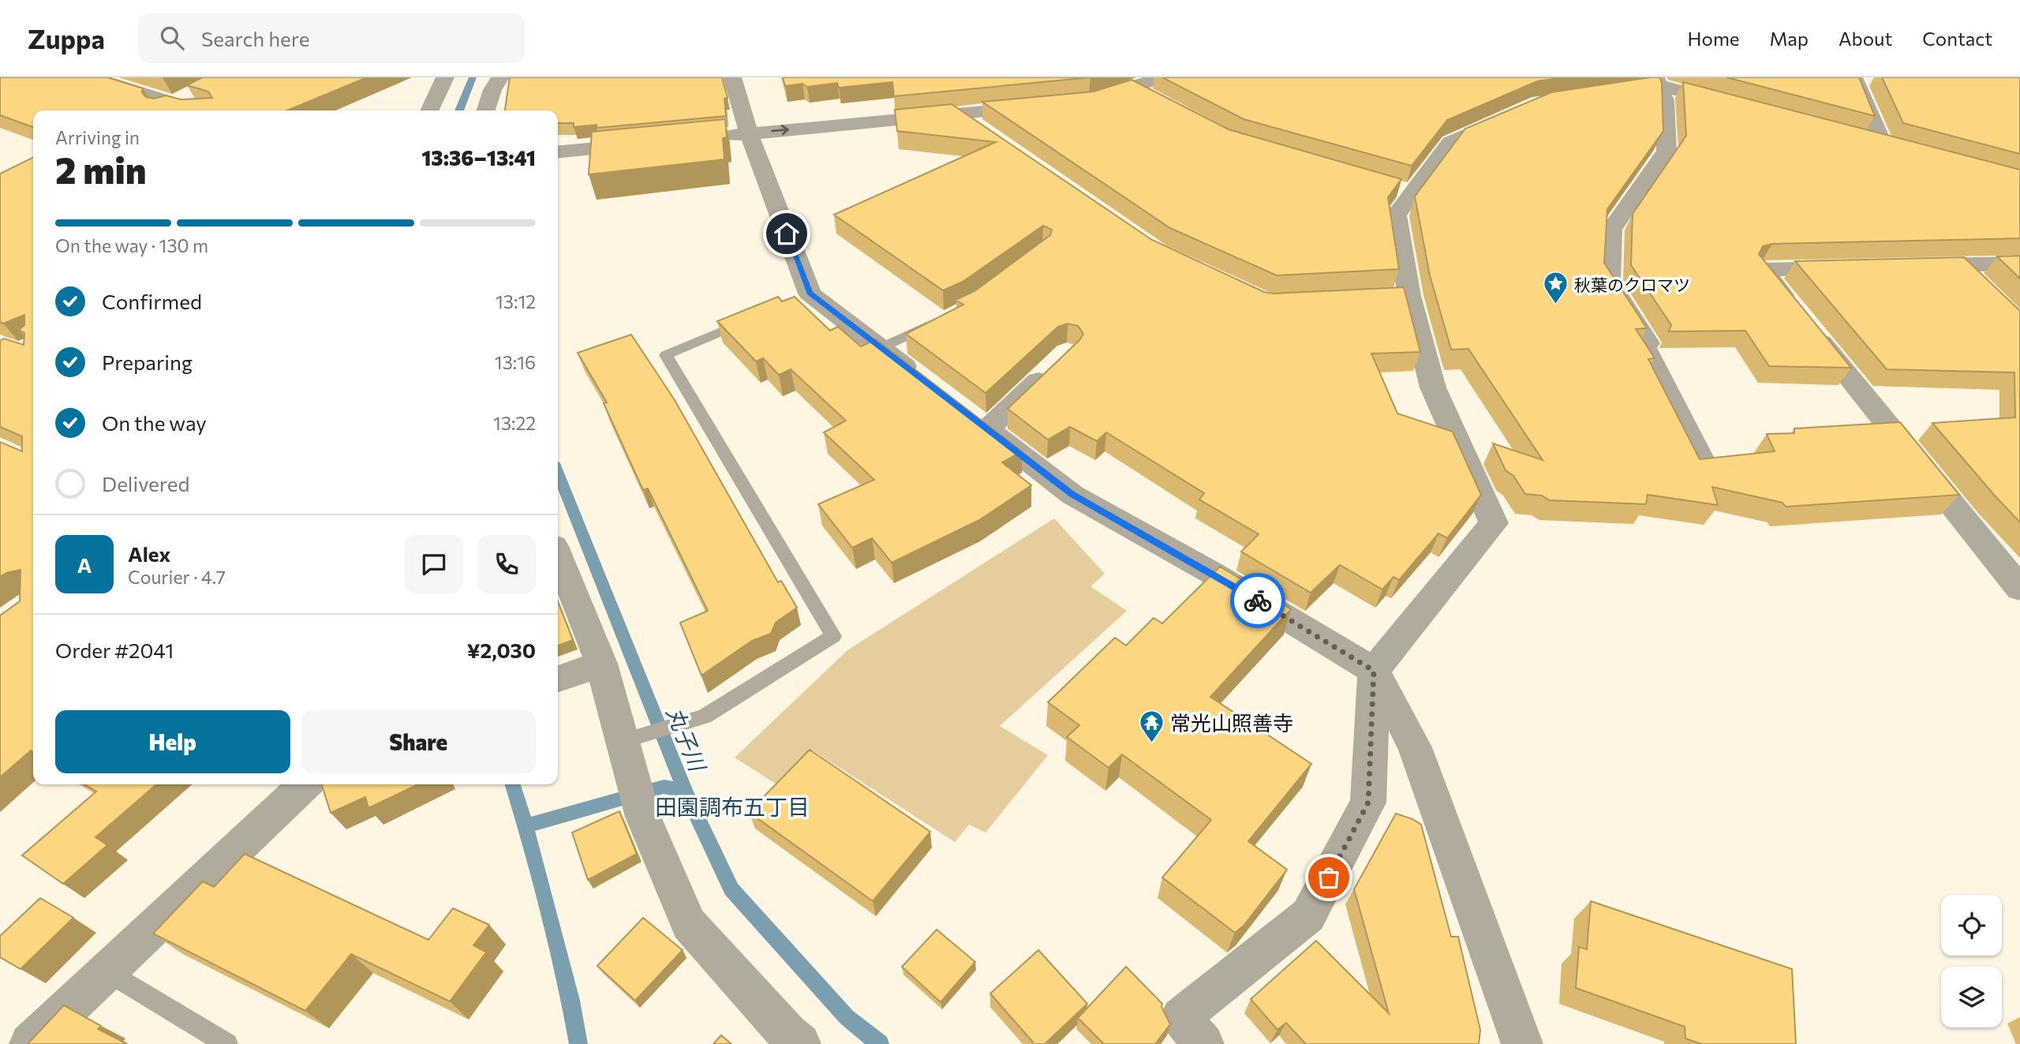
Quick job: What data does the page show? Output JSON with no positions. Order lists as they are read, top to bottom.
{
  "districts": ["田園調布五丁目"],
  "water": ["丸子川"],
  "places": {
    "place": ["秋葉のクロマツ"],
    "temple": ["常光山照善寺"]
  },
  "page": {
    "header": "Zuppa",
    "search": "Search here",
    "nav": [
      "Home",
      "Map",
      "About",
      "Contact"
    ],
    "heading": ["2 min", "Arriving in", "13:36–13:41"],
    "panel": [
      "Alex",
      "Courier · 4.7",
      "Order #2041",
      "¥2,030"
    ],
    "bar": "On the way · 130 m",
    "list": [
      ["Confirmed", "13:12"],
      ["Preparing", "13:16"],
      ["On the way", "13:22"],
      "Delivered"
    ],
    "round": "A",
    "buttons": ["Help", "Share"]
  }
}
